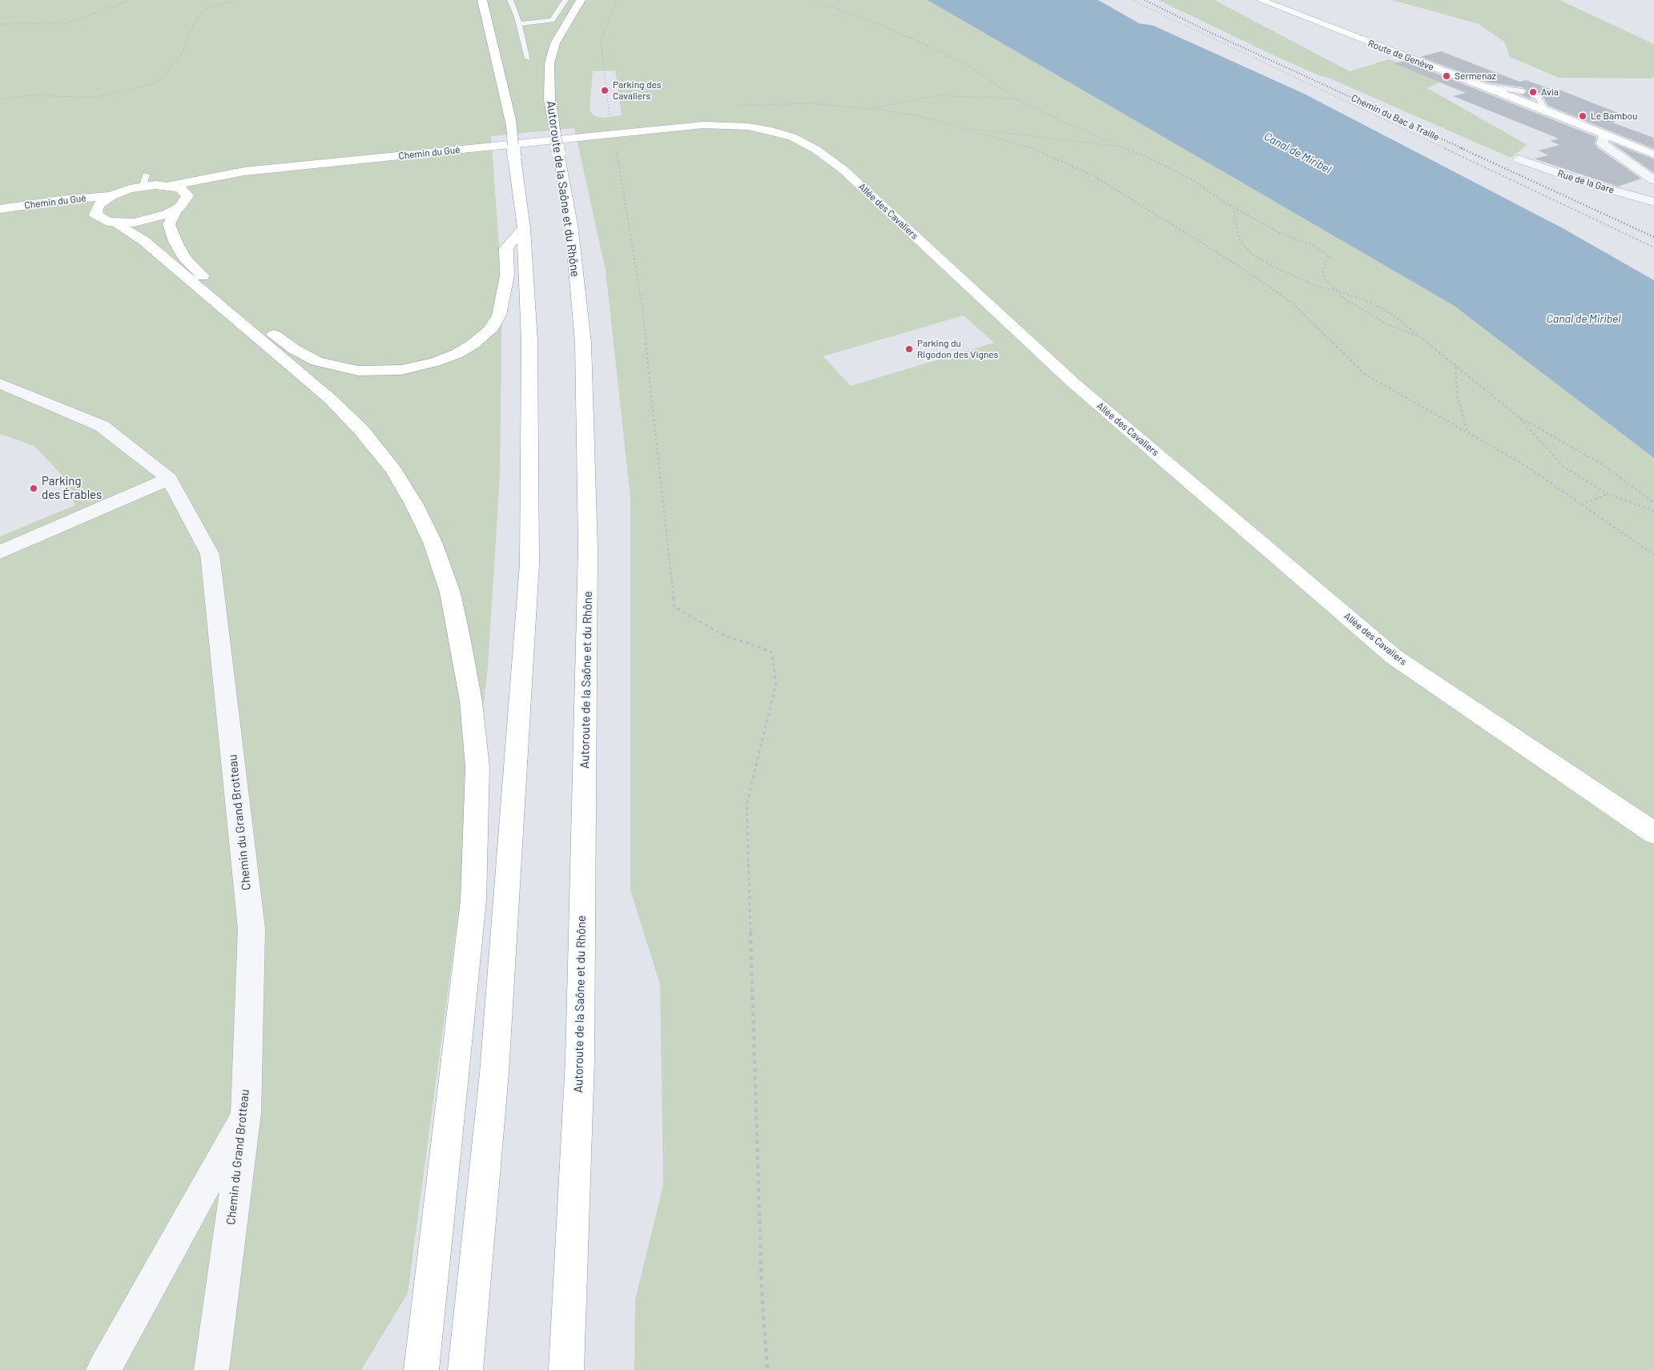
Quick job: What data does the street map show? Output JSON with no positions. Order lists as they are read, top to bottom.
{
  "streets": {
    "main road": [
      "Route de Genève",
      "Chemin du Gué",
      "Autoroute de la Saône et du Rhône",
      "Allée des Cavaliers"
    ],
    "street": ["Rue de la Gare", "Chemin du Grand Brotteau"],
    "path": ["Chemin du Bac à Traille"]
  },
  "crossings": [
    ["Chemin du Gué", "Allée des Cavaliers"]
  ],
  "water": ["Canal de Miribel"],
  "places": [
    "Sermenaz",
    "Parking des Cavaliers",
    "Avia",
    "Le Bambou",
    "Parking du Rigodon des Vignes",
    "Parking des Érables"
  ]
}
